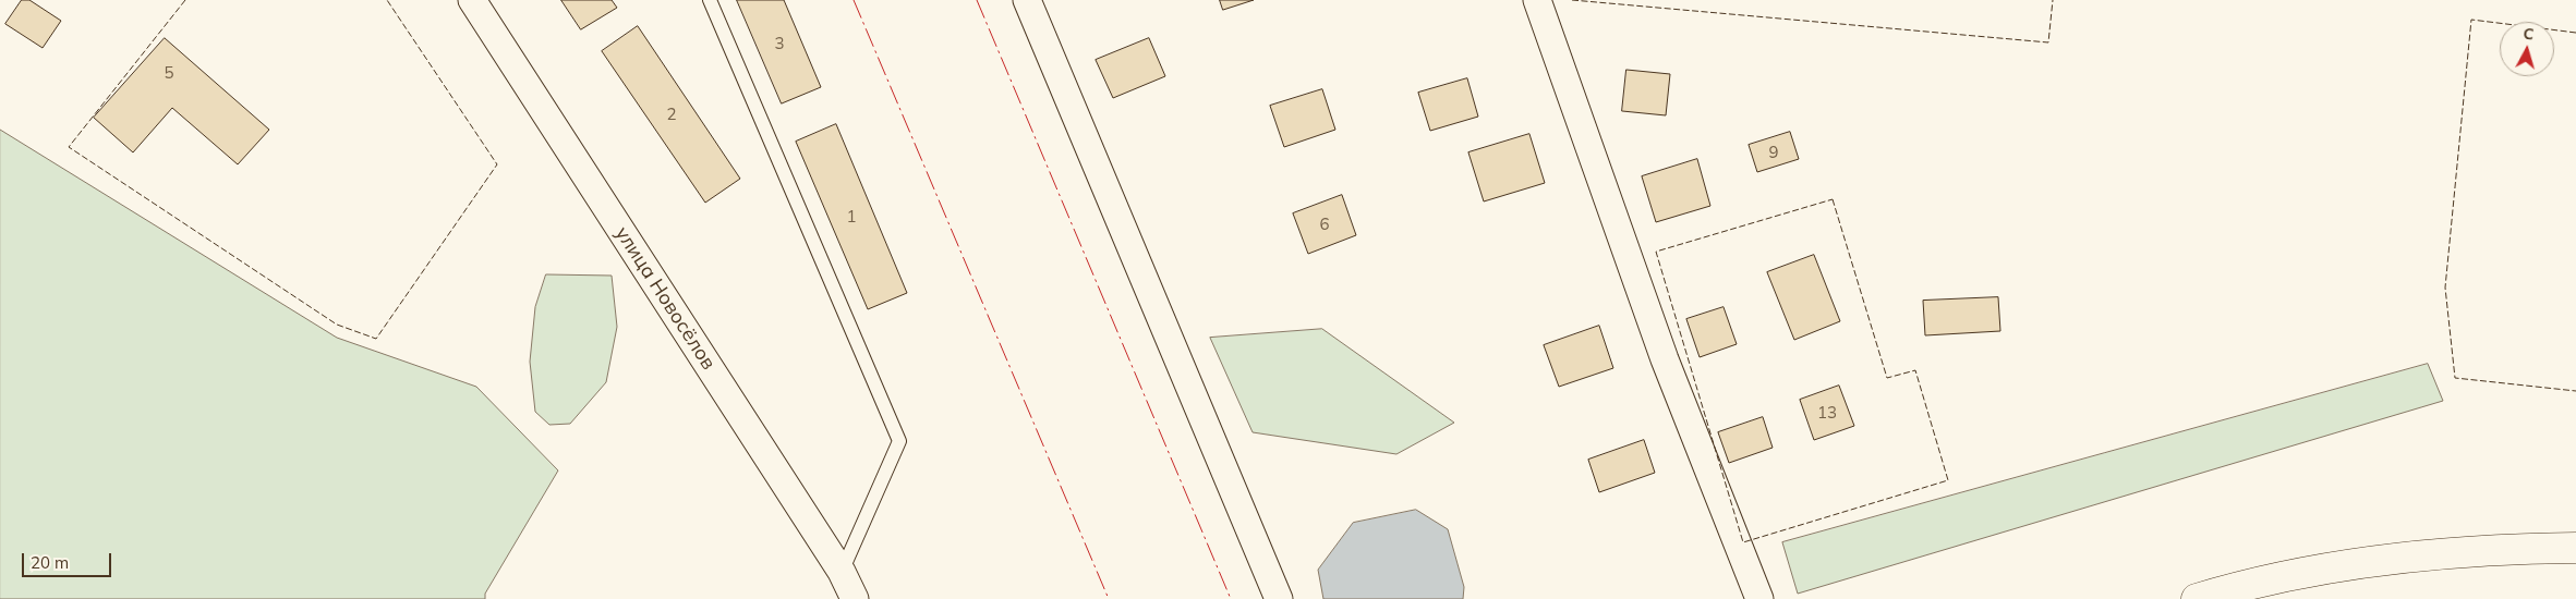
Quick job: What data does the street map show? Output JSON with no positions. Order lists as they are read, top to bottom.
{
  "streets": {
    "street": ["улица Новосёлов"]
  },
  "house_numbers": [
    "3",
    "5",
    "2",
    "9",
    "1",
    "6",
    "13"
  ],
  "scale_bar": "20 m",
  "north": "top"
}
